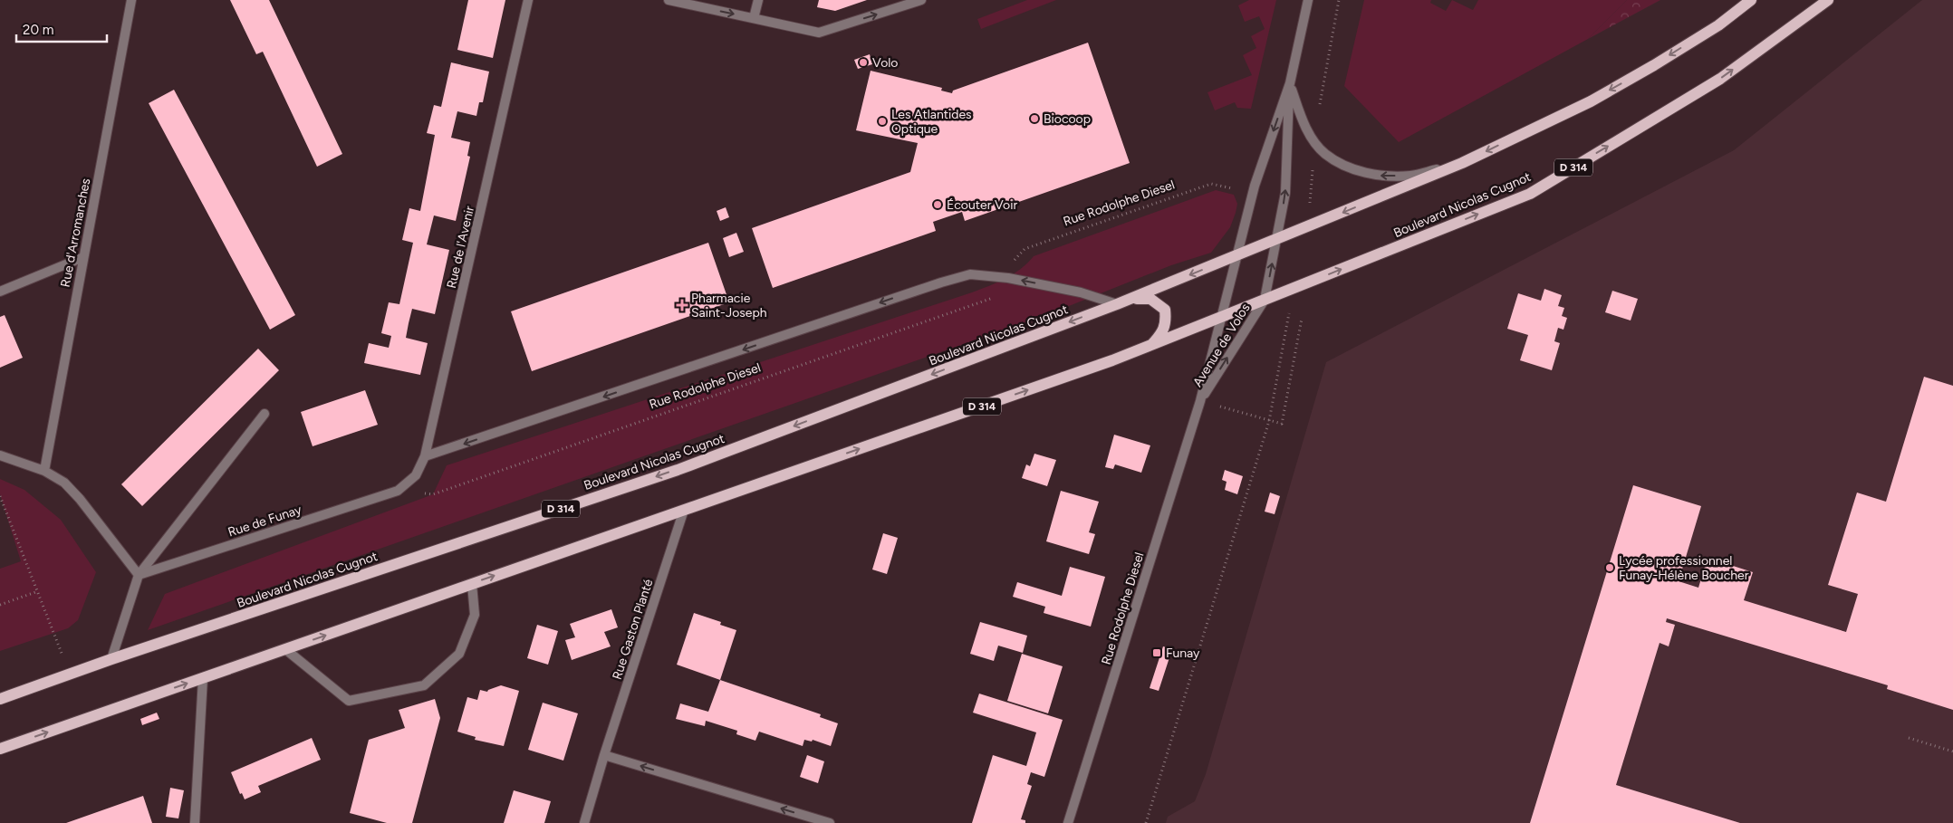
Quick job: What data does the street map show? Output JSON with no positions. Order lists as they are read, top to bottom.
{
  "streets": {
    "main road": ["D 314", "Boulevard Nicolas Cugnot"],
    "street": [
      "Rue Rodolphe Diesel",
      "Rue d'Arromanches",
      "Rue de l'Avenir",
      "Avenue de Volos",
      "Rue de Funay",
      "Rue Gaston Planté"
    ]
  },
  "crossings": [
    ["Rue Rodolphe Diesel", "Boulevard Nicolas Cugnot"],
    ["Rue Rodolphe Diesel", "Rue de l'Avenir"],
    ["Rue Rodolphe Diesel", "Avenue de Volos"],
    ["Rue Rodolphe Diesel", "Rue de Funay"],
    ["Boulevard Nicolas Cugnot", "Avenue de Volos"],
    ["Boulevard Nicolas Cugnot", "Rue Gaston Planté"],
    ["Rue de l'Avenir", "Rue de Funay"]
  ],
  "places": {
    "other": [
      "Volo",
      "Biocoop",
      "Les Atlantides Optique",
      "Écouter Voir",
      "Lycée professionnel Funay-Hélène Boucher"
    ],
    "health": ["Pharmacie Saint-Joseph"],
    "transit": ["Funay"]
  },
  "scale_bar": "20 m"
}
